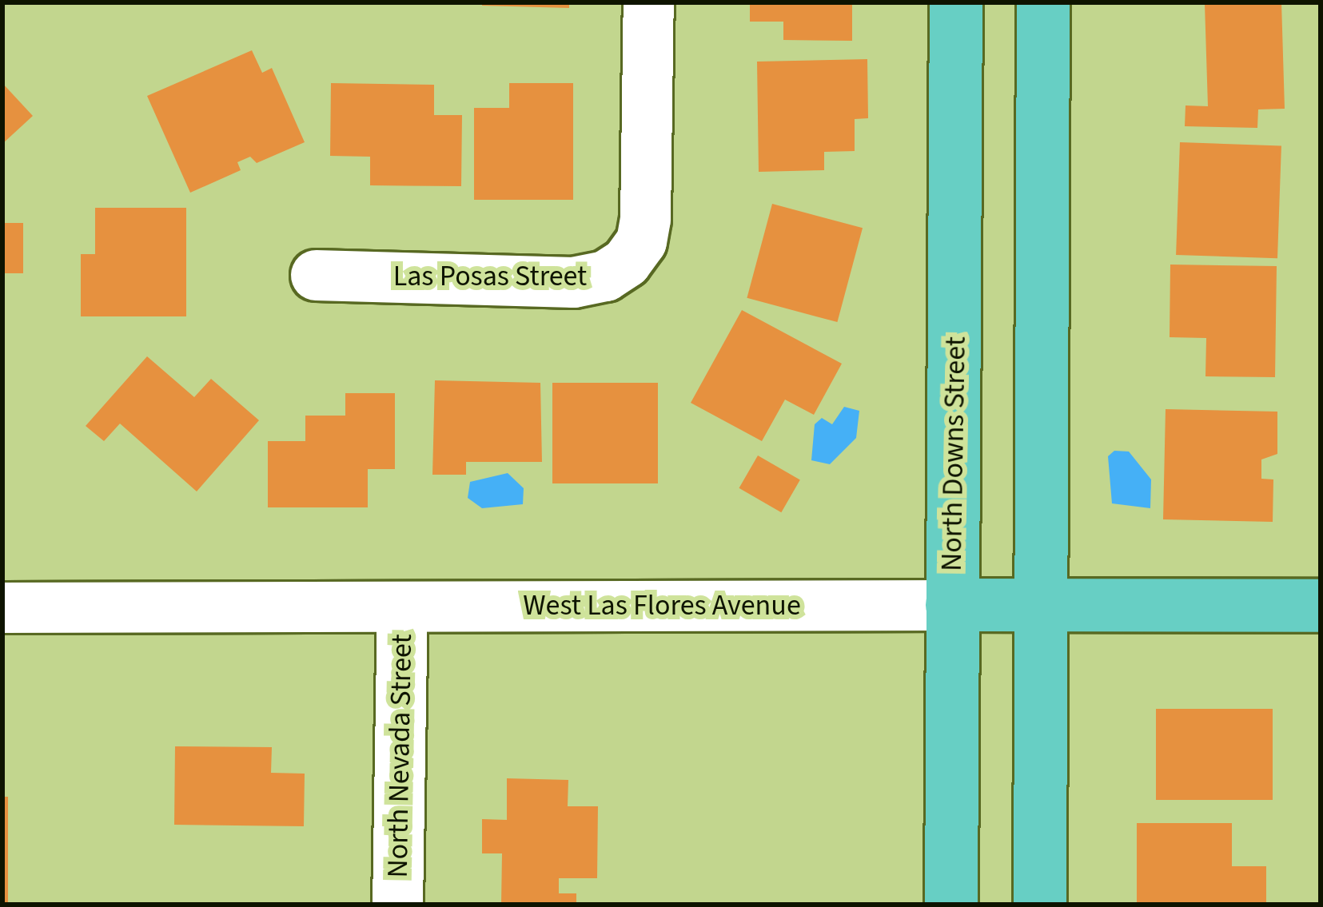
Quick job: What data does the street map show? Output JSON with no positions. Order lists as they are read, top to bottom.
{
  "streets": {
    "main road": ["North Downs Street", "West Las Flores Avenue"],
    "street": ["Las Posas Street", "North Nevada Street"]
  },
  "crossings": [
    ["North Downs Street", "West Las Flores Avenue"],
    ["West Las Flores Avenue", "North Nevada Street"]
  ]
}
